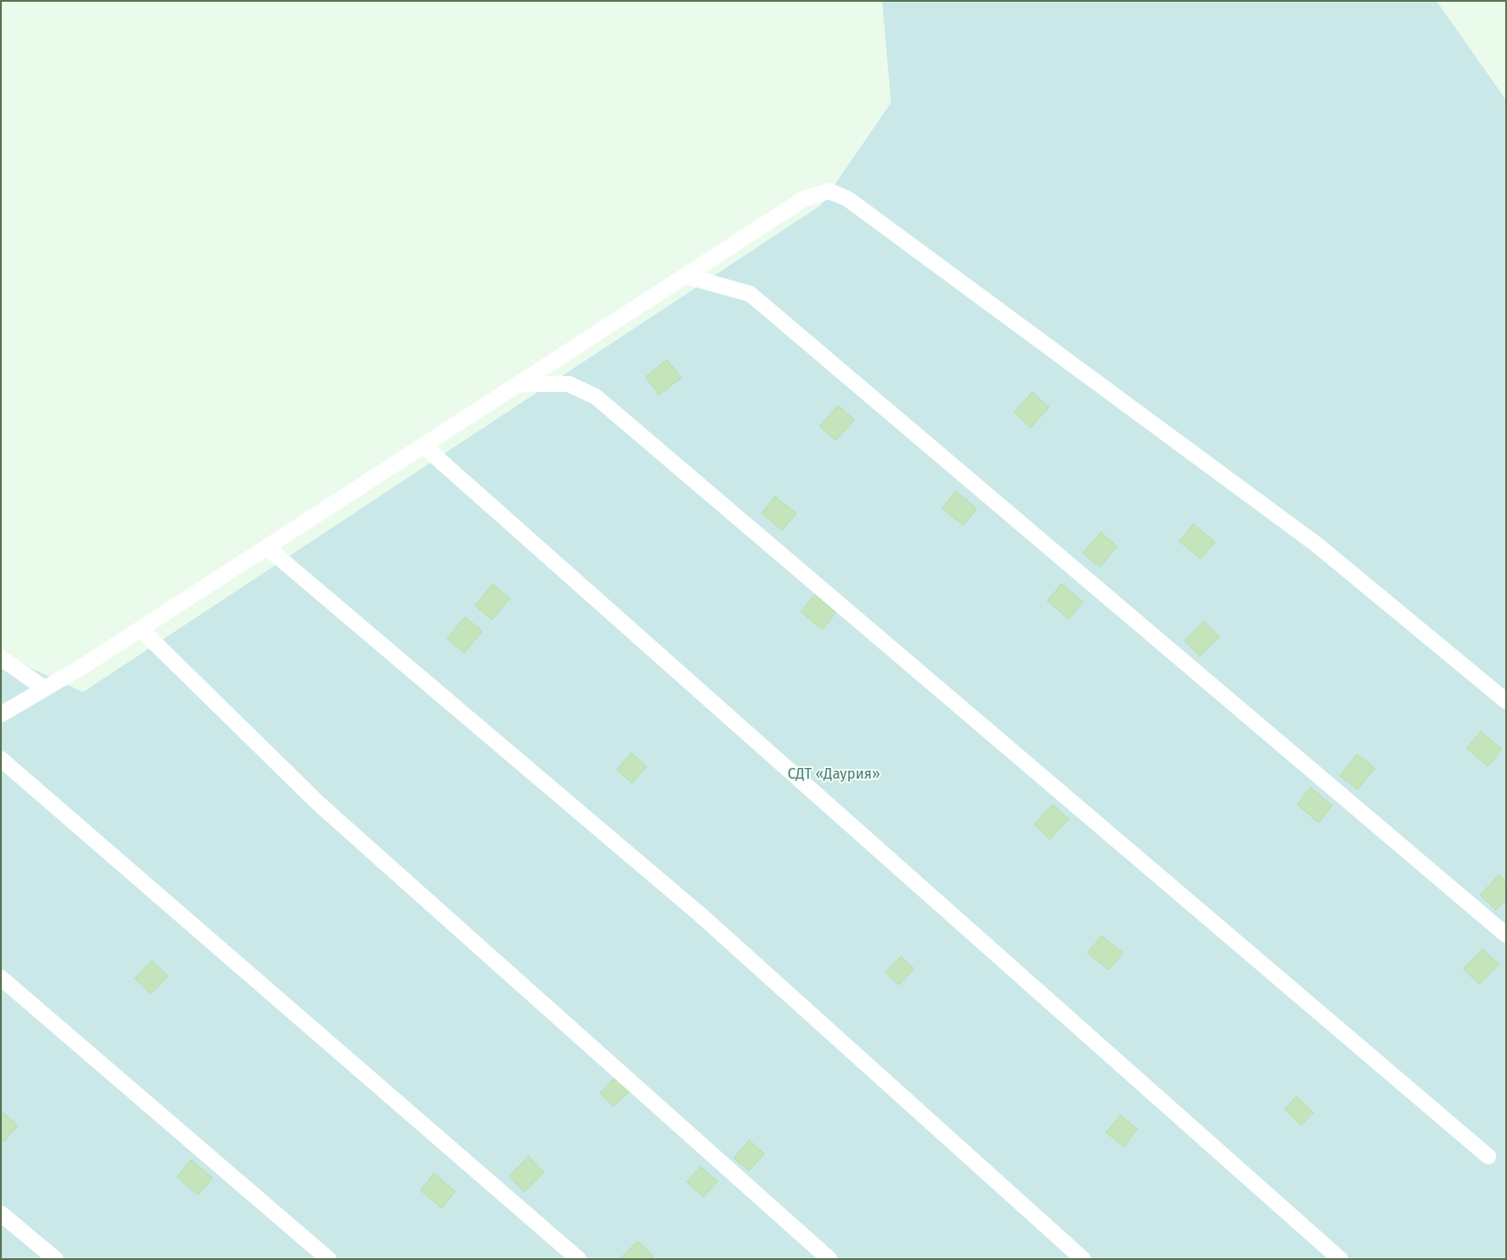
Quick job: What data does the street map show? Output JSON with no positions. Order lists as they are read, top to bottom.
{
  "parks": ["СДТ «Даурия»"]
}
